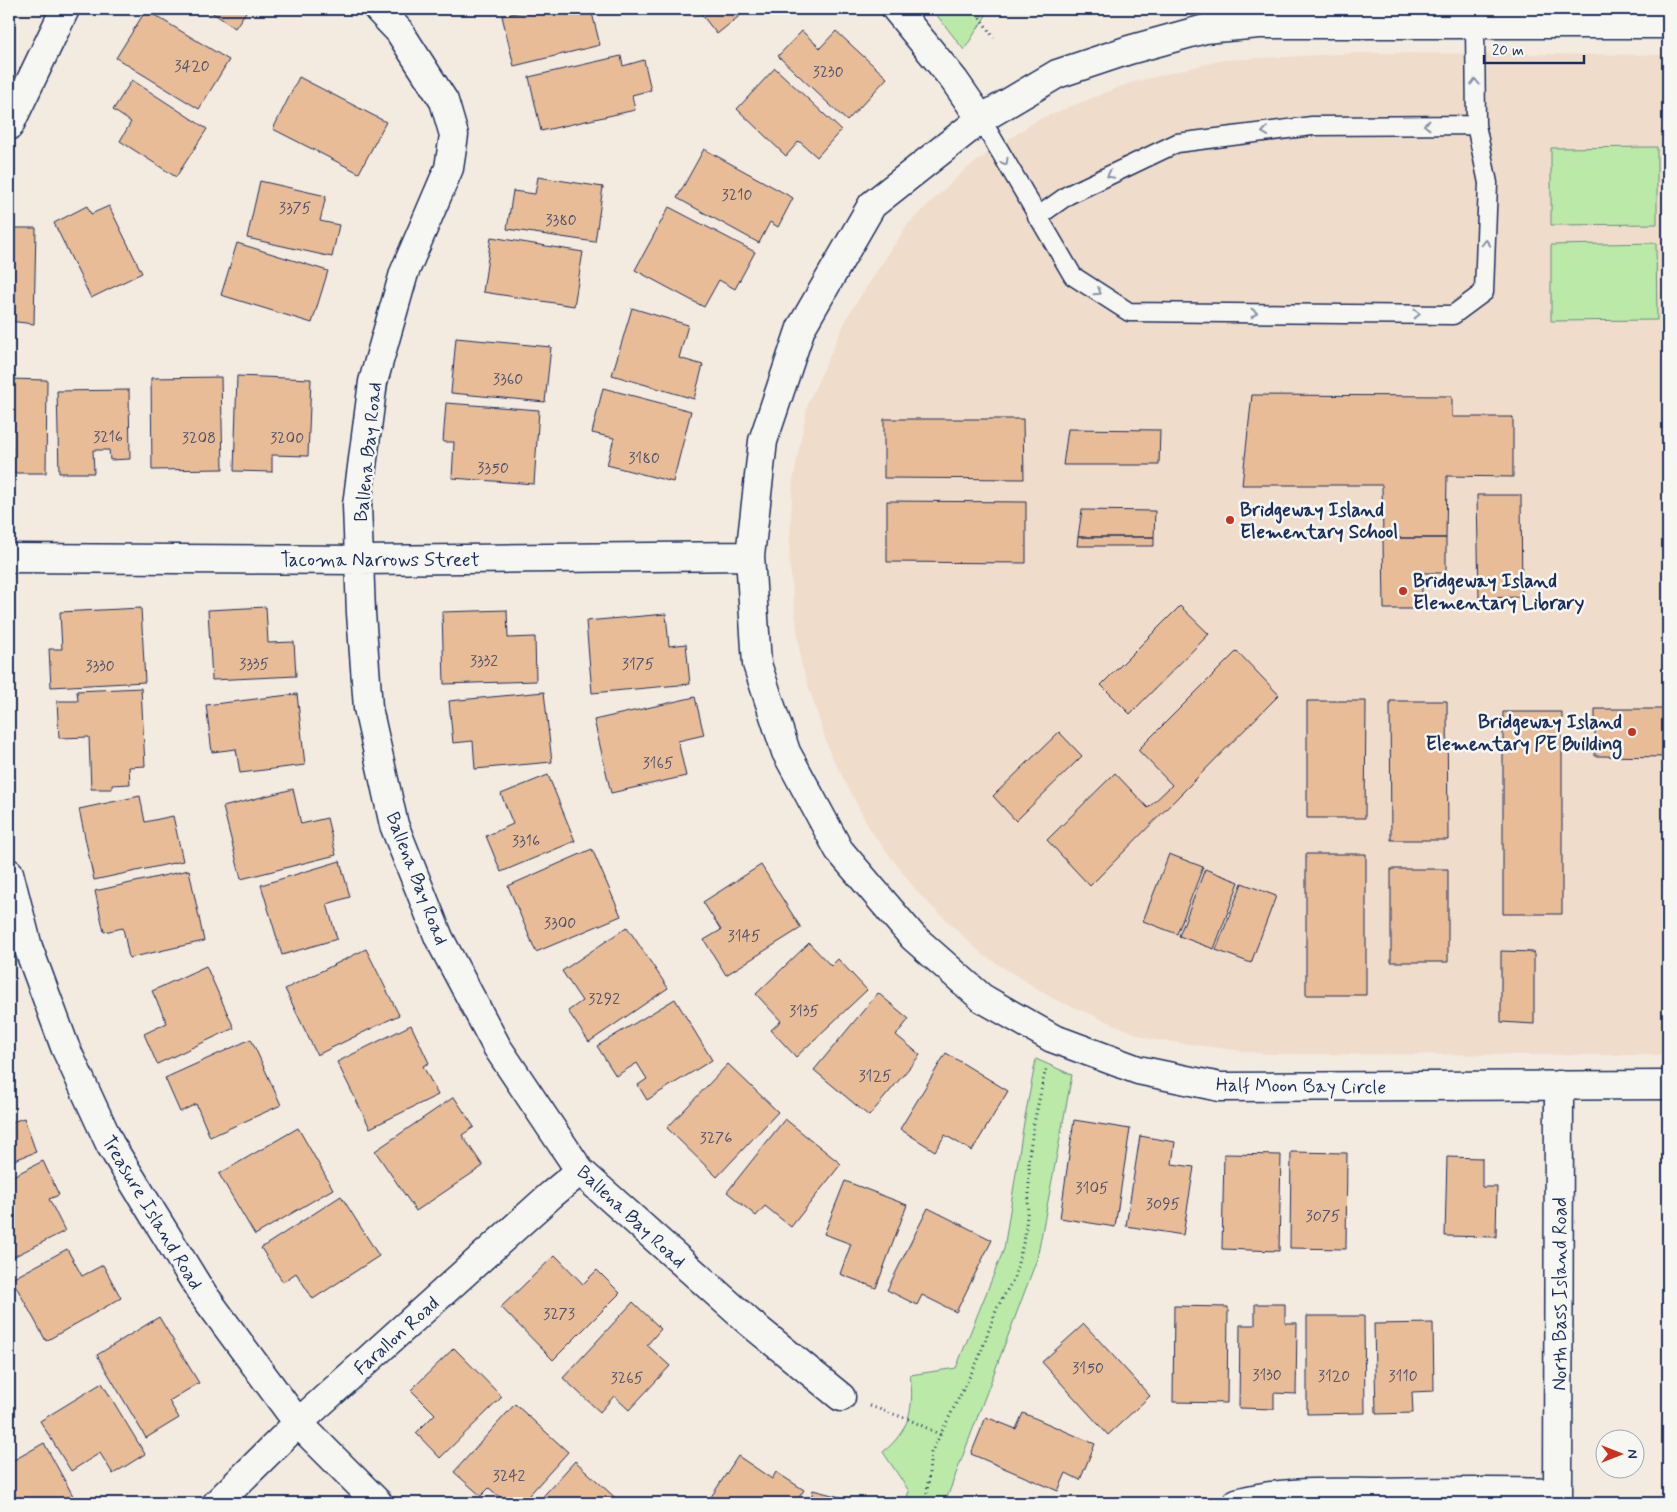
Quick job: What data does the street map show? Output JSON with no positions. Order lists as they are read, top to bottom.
{
  "streets": {
    "street": [
      "Ballena Bay Road",
      "Tacoma Narrows Street",
      "Half Moon Bay Circle",
      "Treasure Island Road",
      "North Bass Island Road",
      "Farallon Road"
    ]
  },
  "crossings": [
    ["Ballena Bay Road", "Tacoma Narrows Street"],
    ["Ballena Bay Road", "Farallon Road"],
    ["Tacoma Narrows Street", "Half Moon Bay Circle"],
    ["Half Moon Bay Circle", "North Bass Island Road"],
    ["Treasure Island Road", "Farallon Road"]
  ],
  "places": ["Bridgeway Island Elementary School", "Bridgeway Island Elementary Library", "Bridgeway Island Elementary PE Building"],
  "house_numbers": [
    "3420",
    "3230",
    "3210",
    "3375",
    "3380",
    "3360",
    "3216",
    "3208",
    "3200",
    "3180",
    "3350",
    "3332",
    "3335",
    "3175",
    "3330",
    "3165",
    "3316",
    "3300",
    "3145",
    "3292",
    "3135",
    "3125",
    "3276",
    "3105",
    "3095",
    "3075",
    "3273",
    "3150",
    "3130",
    "3120",
    "3110",
    "3265",
    "3242"
  ],
  "scale_bar": "20 m",
  "north": "right"
}
